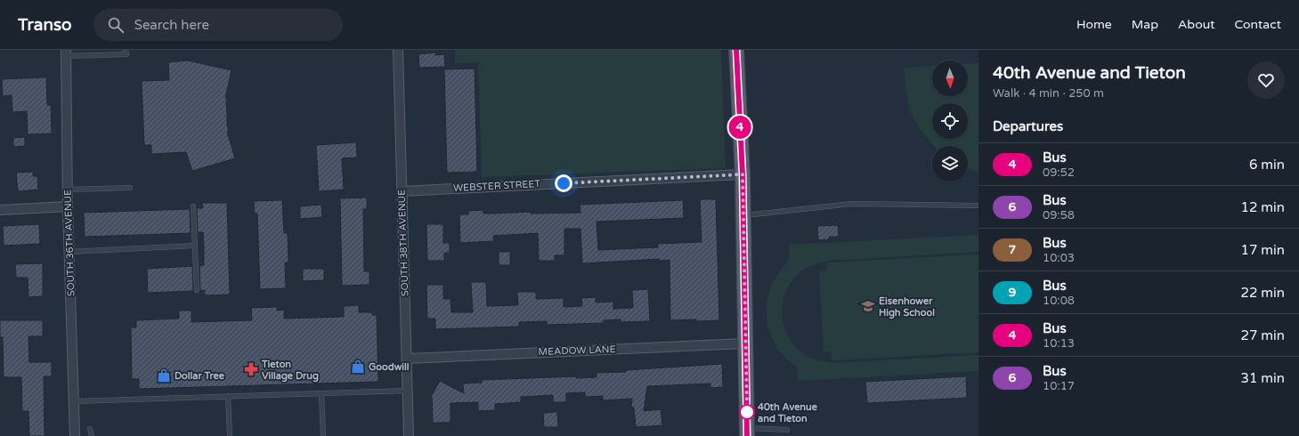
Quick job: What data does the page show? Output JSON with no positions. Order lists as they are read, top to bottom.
{
  "streets": {
    "street": [
      "WEBSTER STREET",
      "SOUTH 36TH AVENUE",
      "SOUTH 38TH AVENUE",
      "MEADOW LANE"
    ]
  },
  "crossings": [
    ["WEBSTER STREET", "SOUTH 38TH AVENUE"],
    ["SOUTH 38TH AVENUE", "MEADOW LANE"]
  ],
  "places": {
    "school or university": ["Eisenhower High School"],
    "shop": ["Goodwill", "Dollar Tree"],
    "pharmacy": ["Tieton Village Drug"],
    "other": ["40th Avenue and Tieton"]
  },
  "lines": ["bus line 4"],
  "north": "bottom",
  "page": {
    "header": "Transo",
    "search": "Search here",
    "nav": [
      "Home",
      "Map",
      "About",
      "Contact"
    ],
    "on_map": "4",
    "heading": [
      ["40th Avenue and Tieton", "Walk · 4 min · 250 m"],
      "Departures"
    ],
    "list": [
      {
        "mark": "4",
        "name": "Bus",
        "note": "09:52",
        "value": "6 min"
      },
      {
        "mark": "6",
        "name": "Bus",
        "note": "09:58",
        "value": "12 min"
      },
      {
        "mark": "7",
        "name": "Bus",
        "note": "10:03",
        "value": "17 min"
      },
      {
        "mark": "9",
        "name": "Bus",
        "note": "10:08",
        "value": "22 min"
      },
      {
        "mark": "4",
        "name": "Bus",
        "note": "10:13",
        "value": "27 min"
      },
      {
        "mark": "6",
        "name": "Bus",
        "note": "10:17",
        "value": "31 min"
      }
    ]
  }
}
